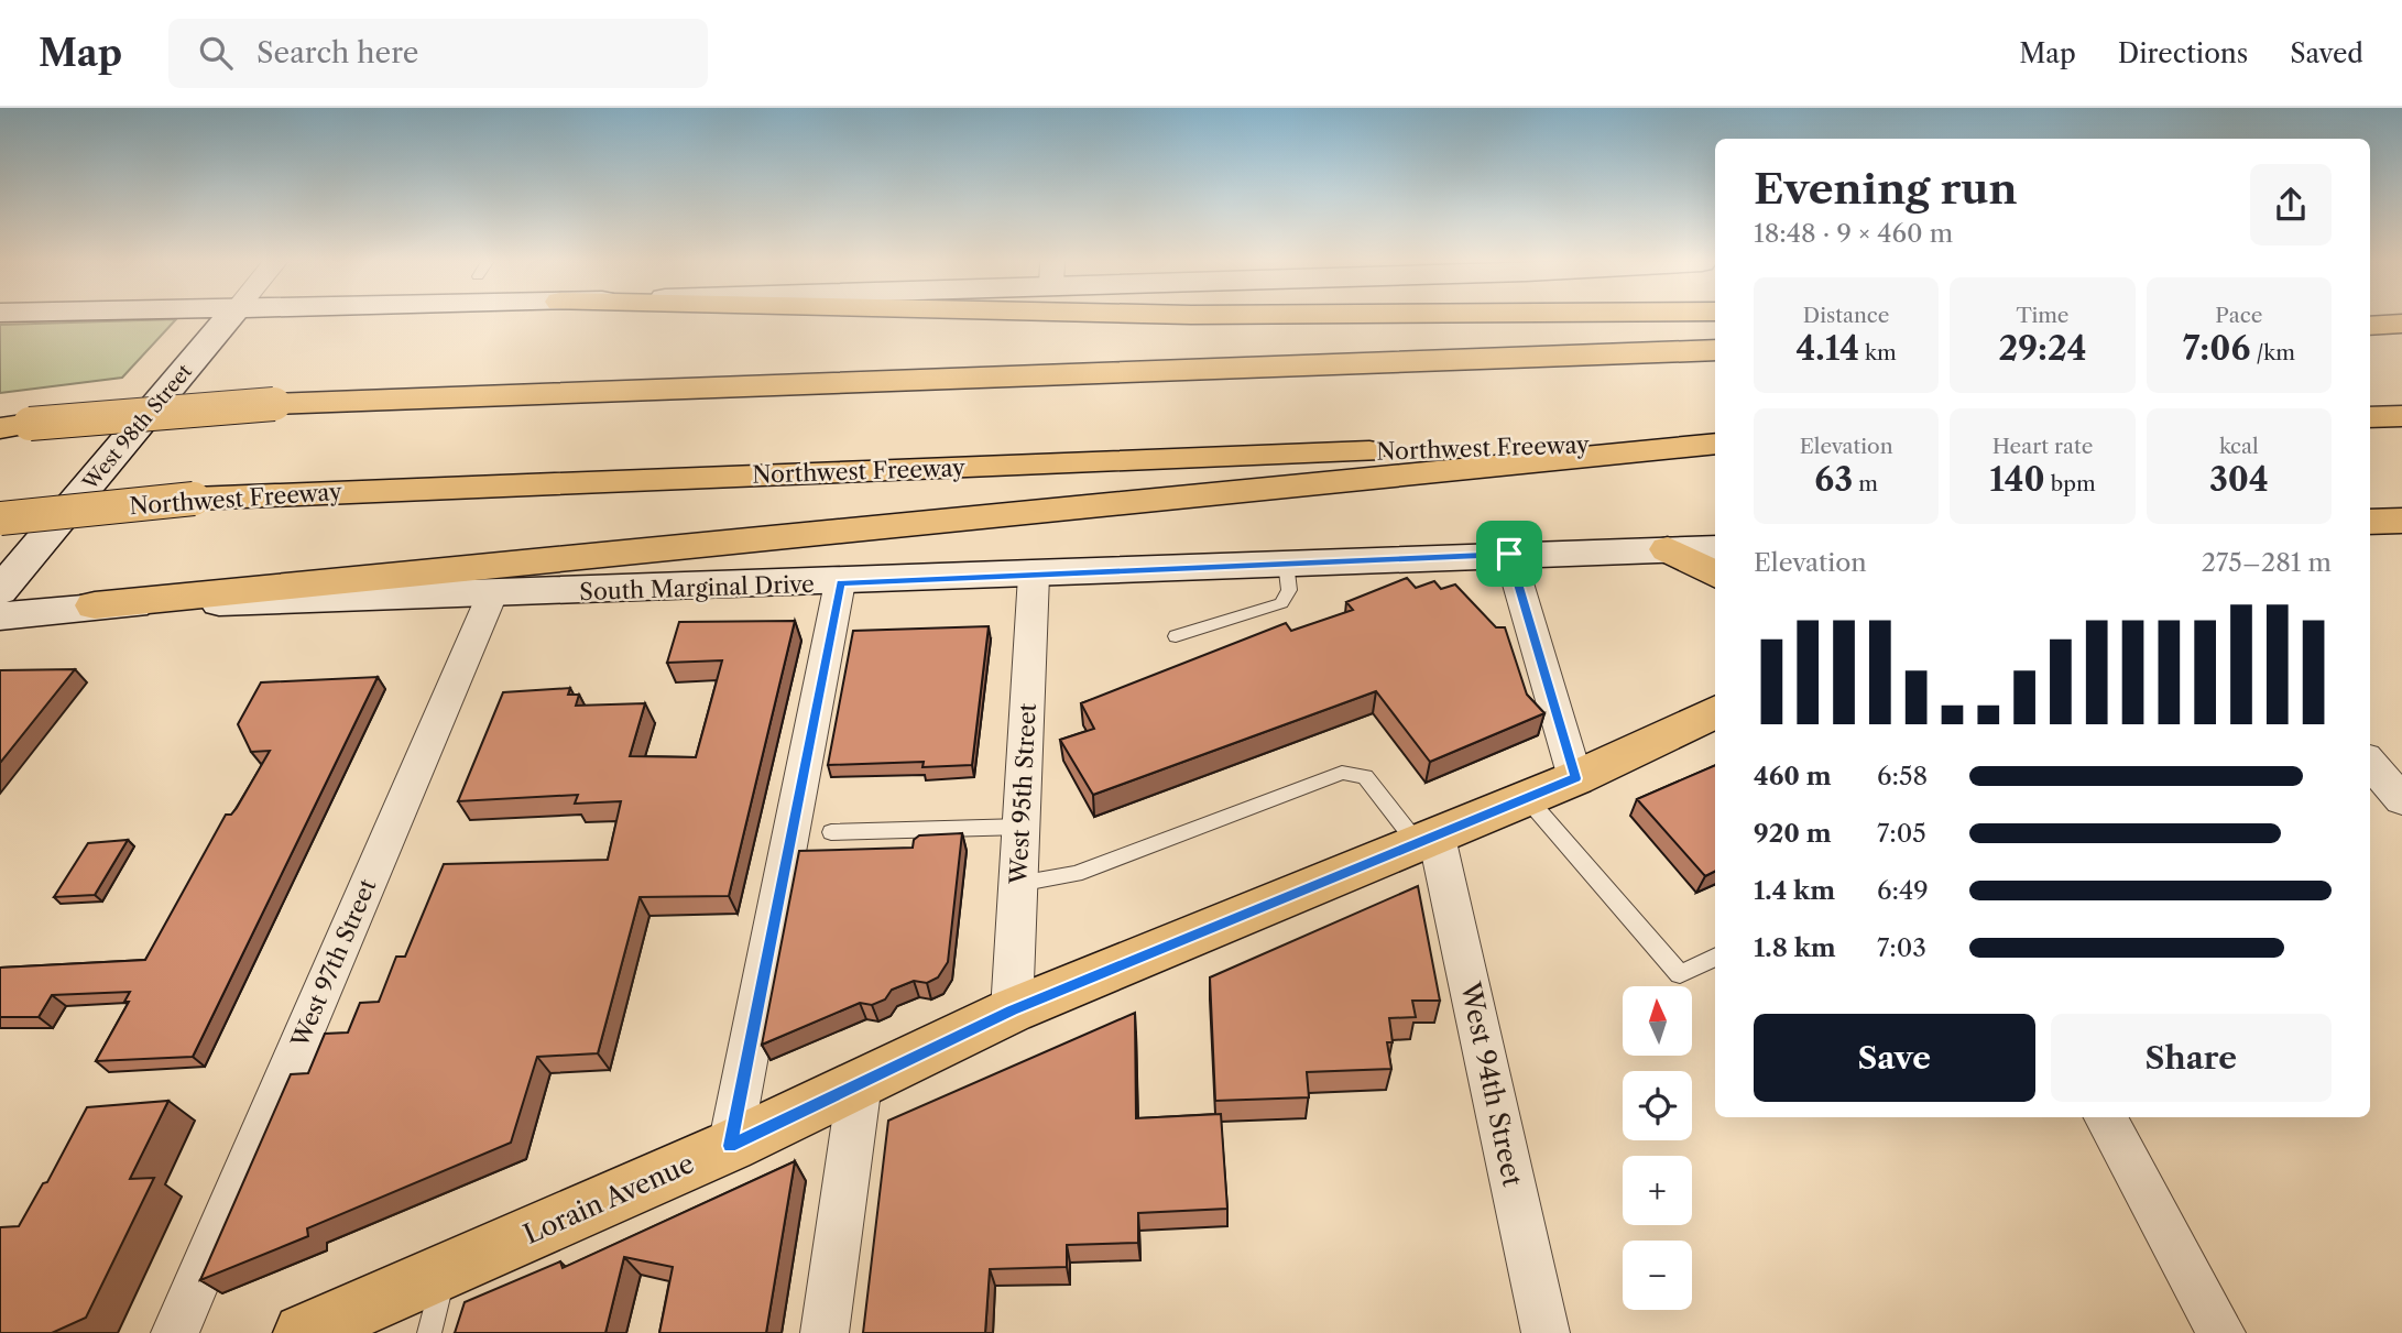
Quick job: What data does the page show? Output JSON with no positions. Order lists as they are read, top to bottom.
{
  "streets": {
    "main road": ["Northwest Freeway", "Lorain Avenue"],
    "street": [
      "West 98th Street",
      "South Marginal Drive",
      "West 95th Street",
      "West 97th Street",
      "West 94th Street"
    ]
  },
  "crossings": [
    ["South Marginal Drive", "West 95th Street"],
    ["South Marginal Drive", "West 97th Street"],
    ["West 95th Street", "Lorain Avenue"],
    ["West 94th Street", "Lorain Avenue"]
  ],
  "north": "top",
  "page": {
    "header": "Map",
    "search": "Search here",
    "nav": ["Map", "Directions", "Saved"],
    "heading": ["Evening run", "18:48 · 9 × 460 m"],
    "stats": [
      ["Distance", "4.14 km"],
      ["Time", "29:24"],
      ["Pace", "7:06 /km"],
      ["Elevation", "63 m"],
      ["Heart rate", "140 bpm"],
      ["kcal", "304"]
    ],
    "chart": ["Elevation", "275–281 m"],
    "list": [
      {
        "name": "460 m",
        "note": "6:58"
      },
      {
        "name": "920 m",
        "note": "7:05"
      },
      {
        "name": "1.4 km",
        "note": "6:49"
      },
      {
        "name": "1.8 km",
        "note": "7:03"
      }
    ],
    "map_buttons": ["+", "−"],
    "buttons": ["Save", "Share"]
  }
}
